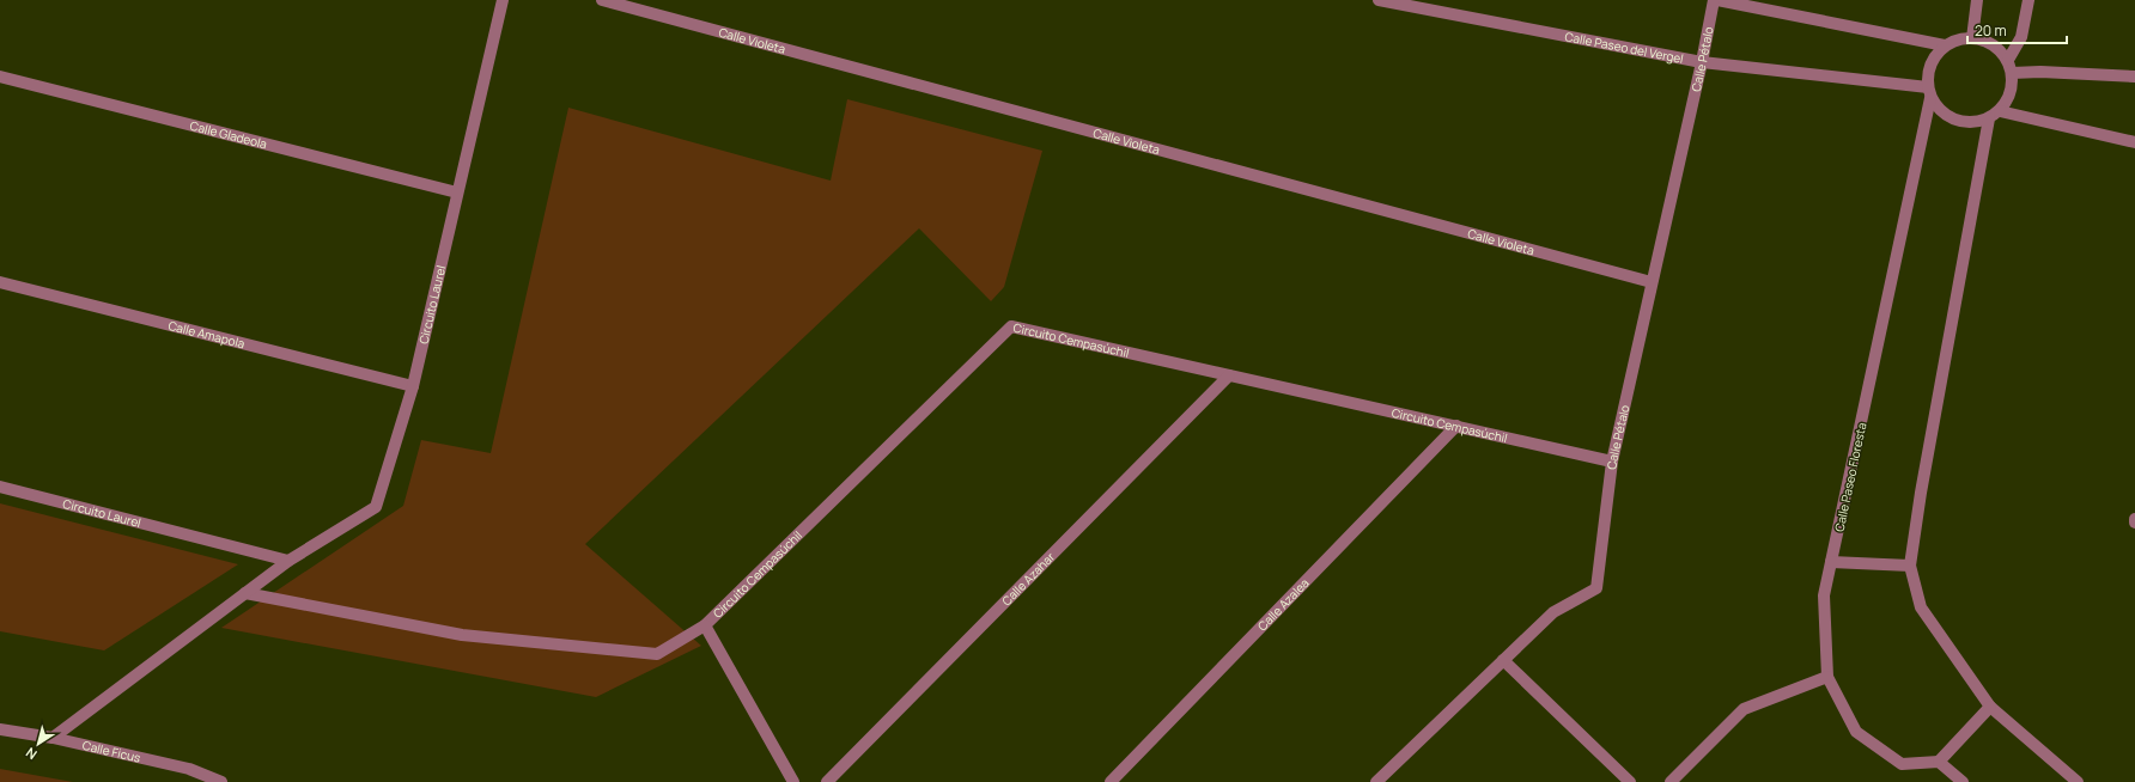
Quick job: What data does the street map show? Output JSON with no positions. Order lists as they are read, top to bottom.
{
  "streets": {
    "street": [
      "Calle Violeta",
      "Calle Paseo del Vergel",
      "Calle Pétalo",
      "Calle Gladeola",
      "Circuito Laurel",
      "Calle Amapola",
      "Circuito Cempasúchil",
      "Calle Paseo Floresta",
      "Calle Azahar",
      "Calle Azalea",
      "Calle Ficus"
    ]
  },
  "crossings": [
    ["Calle Violeta", "Calle Pétalo"],
    ["Calle Paseo del Vergel", "Calle Pétalo"],
    ["Calle Paseo del Vergel", "Calle Paseo Floresta"],
    ["Calle Pétalo", "Circuito Cempasúchil"],
    ["Calle Gladeola", "Circuito Laurel"],
    ["Circuito Laurel", "Calle Amapola"],
    ["Circuito Laurel", "Calle Ficus"],
    ["Circuito Cempasúchil", "Calle Azahar"],
    ["Circuito Cempasúchil", "Calle Azalea"]
  ],
  "scale_bar": "20 m",
  "north": "bottom left"
}
